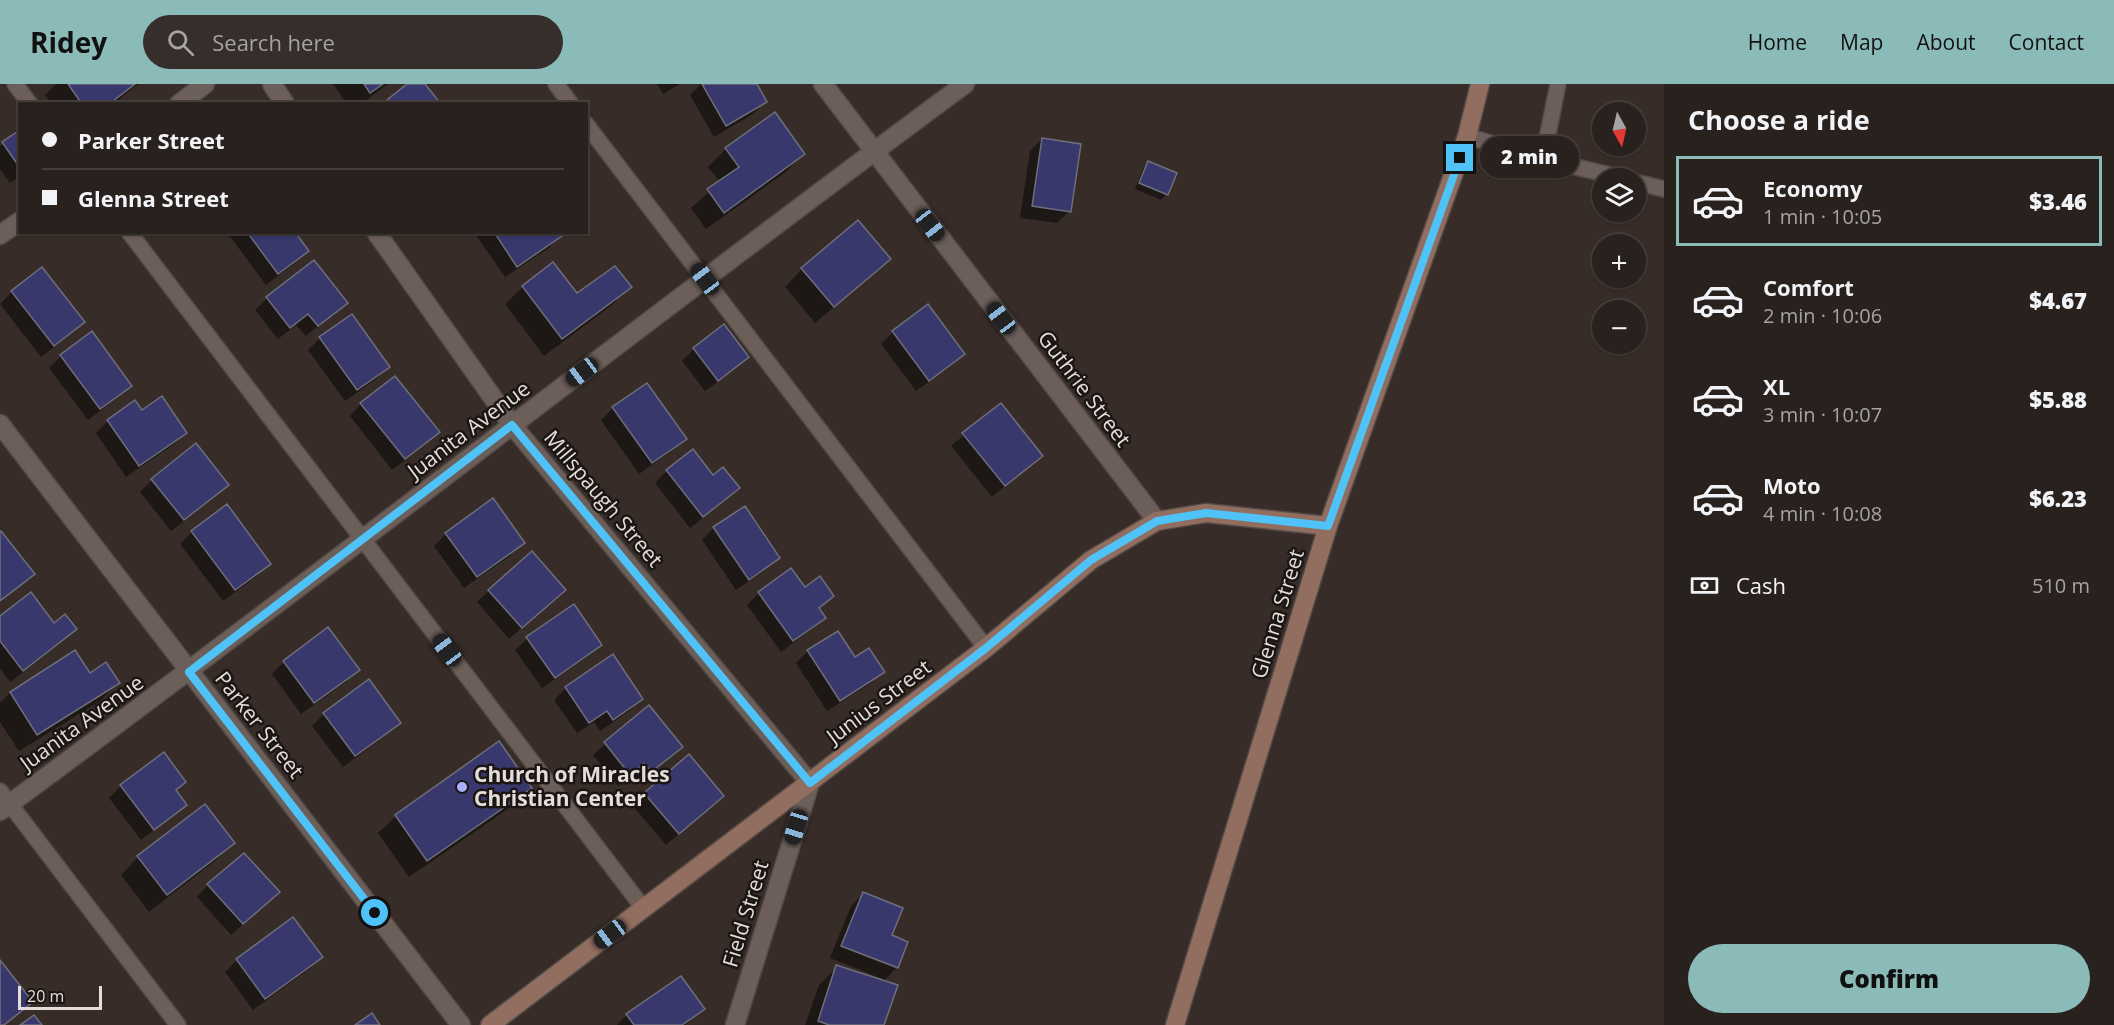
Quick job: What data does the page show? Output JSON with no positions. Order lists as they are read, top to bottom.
{
  "streets": {
    "street": [
      "Guthrie Street",
      "Juanita Avenue",
      "Millspaugh Street",
      "Glenna Street",
      "Junius Street",
      "Parker Street",
      "Field Street"
    ]
  },
  "crossings": [
    ["Guthrie Street", "Juanita Avenue"],
    ["Guthrie Street", "Junius Street"],
    ["Juanita Avenue", "Millspaugh Street"],
    ["Juanita Avenue", "Parker Street"],
    ["Millspaugh Street", "Junius Street"],
    ["Millspaugh Street", "Field Street"],
    ["Glenna Street", "Junius Street"],
    ["Junius Street", "Field Street"]
  ],
  "places": ["Church of Miracles Christian Center"],
  "scale_bar": "20 m",
  "north": "bottom",
  "page": {
    "header": "Ridey",
    "search": "Search here",
    "nav": [
      "Home",
      "Map",
      "About",
      "Contact"
    ],
    "heading": "Choose a ride",
    "map_buttons": ["+", "−"],
    "banner": ["Parker Street", "Glenna Street"],
    "bubble": "2 min",
    "list": [
      {
        "name": "Economy",
        "note": "1 min · 10:05",
        "value": "$3.46"
      },
      {
        "name": "Comfort",
        "note": "2 min · 10:06",
        "value": "$4.67"
      },
      {
        "name": "XL",
        "note": "3 min · 10:07",
        "value": "$5.88"
      },
      {
        "name": "Moto",
        "note": "4 min · 10:08",
        "value": "$6.23"
      }
    ],
    "pay": ["Cash", "510 m"],
    "buttons": "Confirm",
    "scale": "20 m"
  }
}
